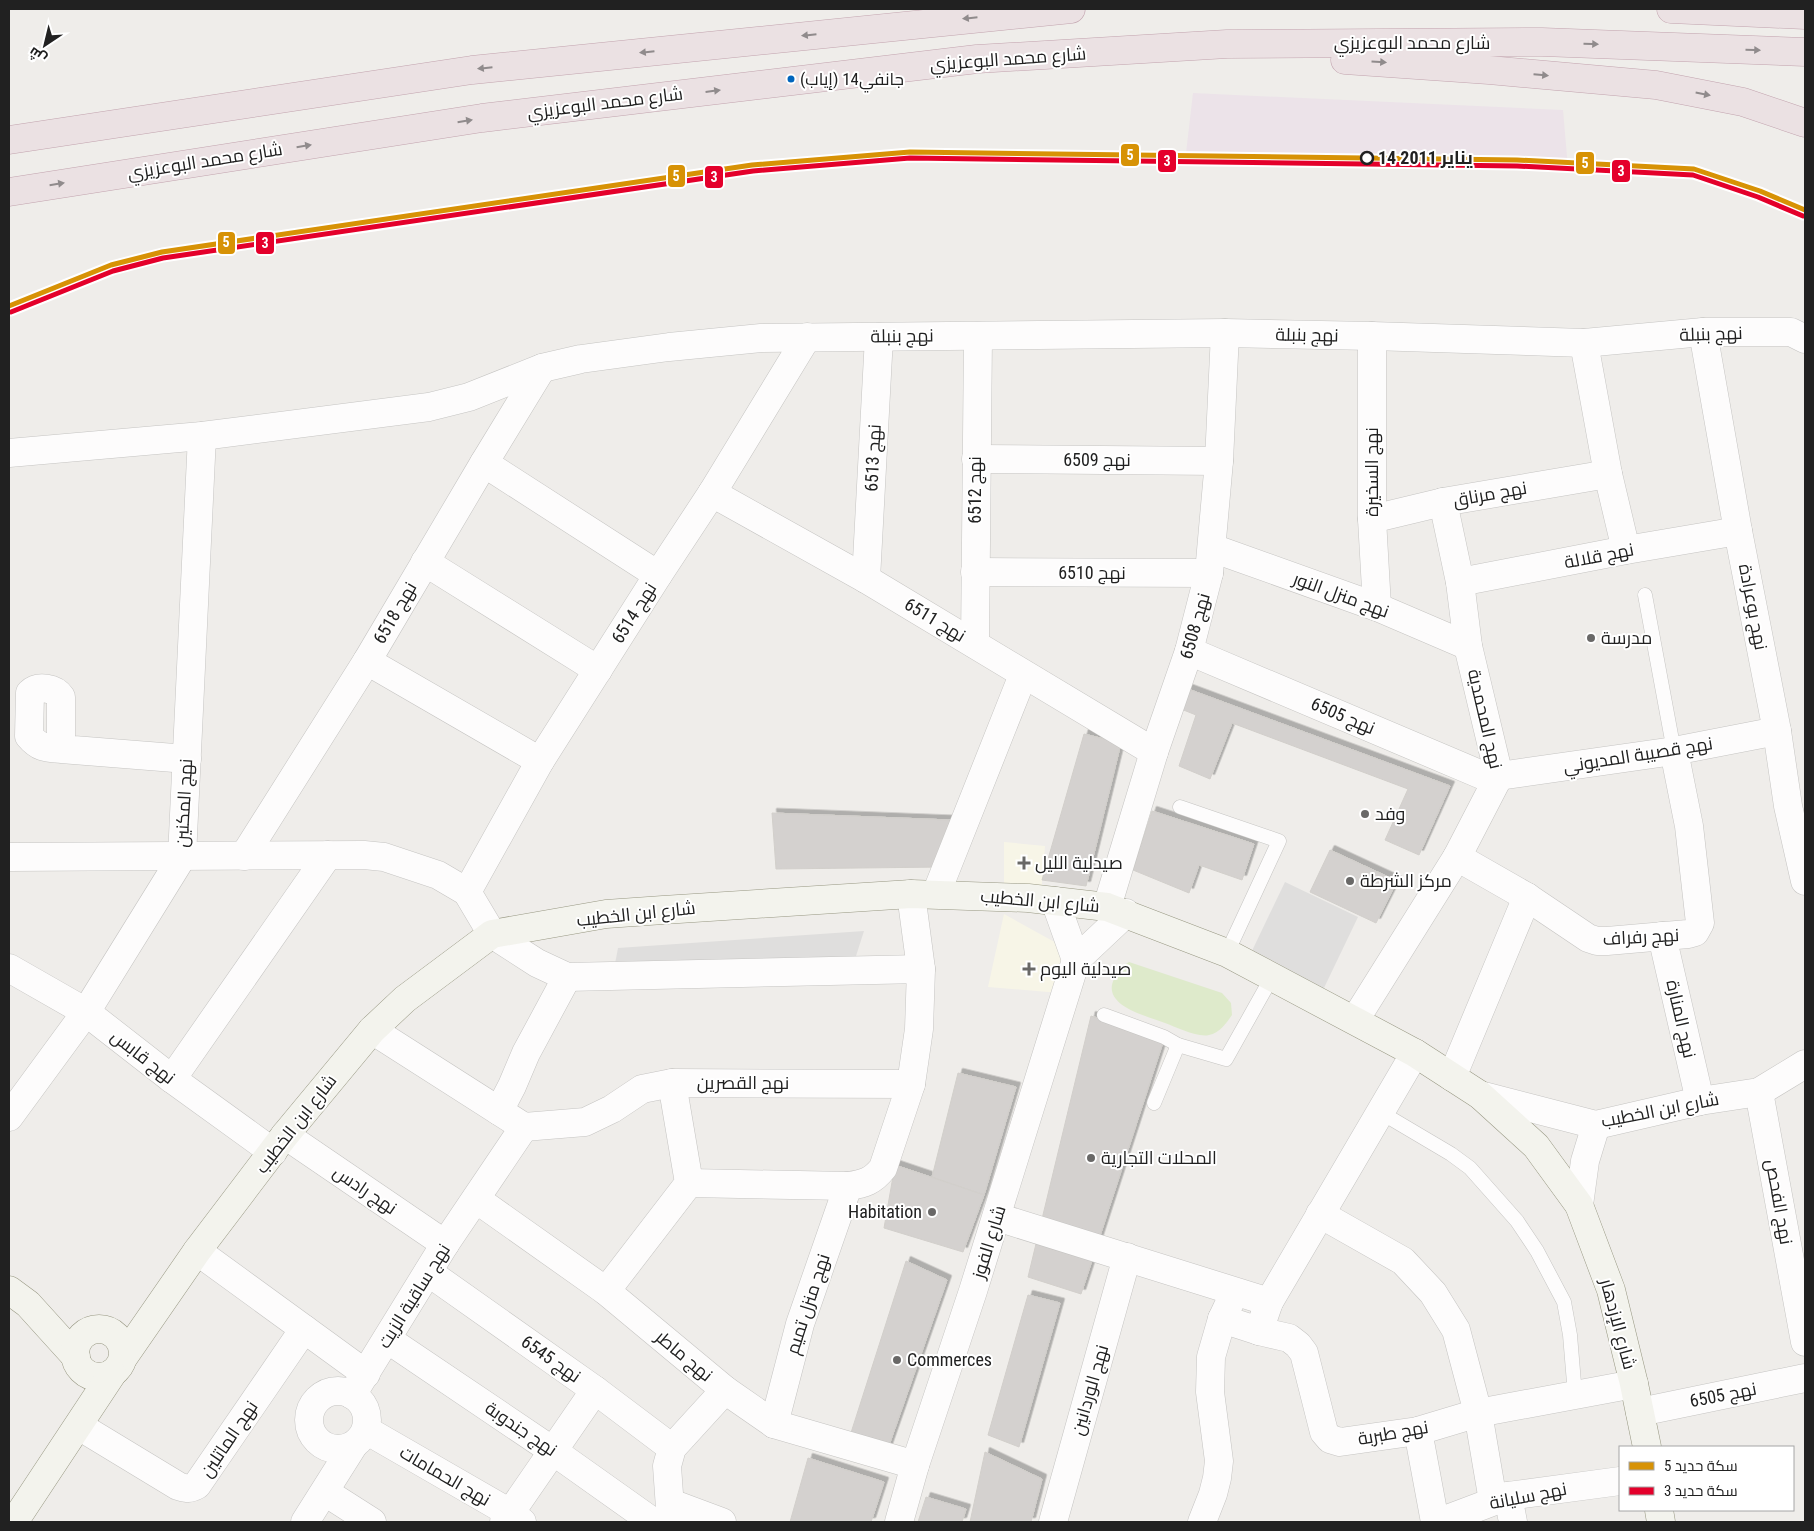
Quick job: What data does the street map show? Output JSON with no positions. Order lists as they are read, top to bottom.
{
  "streets": {
    "highway": ["شارع محمد البوعزيزي"],
    "street": [
      "نهج بنبلة",
      "نهج 6513",
      "نهج 6509",
      "نهج السخيرة",
      "نهج 6512",
      "نهج مرناق",
      "نهج قلالة",
      "نهج 6510",
      "نهج منزل النور",
      "نهج بوعرادة",
      "نهج 6518",
      "نهج 6514",
      "نهج 6511",
      "نهج 6508",
      "نهج 6505",
      "نهج المحمدية",
      "نهج قصيبة المديوني",
      "نهج المكنين",
      "شارع ابن الخطيب",
      "نهج رفراف",
      "نهج المنارة",
      "نهج قابس",
      "نهج القصرين",
      "نهج رادس",
      "نهج الفحص",
      "شارع الفوز",
      "نهج ساقية الزيت",
      "نهج منزل تميم",
      "شارع الإزدهار",
      "نهج ماطر",
      "نهج 6545",
      "نهج الوردانين",
      "نهج جندوبة",
      "نهج طبربة",
      "نهج الماتلين",
      "نهج الحمامات",
      "نهج سليانة"
    ]
  },
  "crossings": [
    ["نهج بنبلة", "نهج 6513"],
    ["نهج بنبلة", "نهج السخيرة"],
    ["نهج بنبلة", "نهج 6512"],
    ["نهج بنبلة", "نهج بوعرادة"],
    ["نهج بنبلة", "نهج 6518"],
    ["نهج بنبلة", "نهج 6514"],
    ["نهج بنبلة", "نهج 6508"],
    ["نهج بنبلة", "نهج المكنين"],
    ["نهج 6513", "نهج 6511"],
    ["نهج 6509", "نهج 6512"],
    ["نهج 6509", "نهج 6508"],
    ["نهج السخيرة", "نهج مرناق"],
    ["نهج السخيرة", "نهج منزل النور"],
    ["نهج 6512", "نهج 6510"],
    ["نهج 6512", "نهج 6511"],
    ["نهج مرناق", "نهج المحمدية"],
    ["نهج قلالة", "نهج بوعرادة"],
    ["نهج قلالة", "نهج المحمدية"],
    ["نهج 6510", "نهج منزل النور"],
    ["نهج 6510", "نهج 6508"],
    ["نهج منزل النور", "نهج 6508"],
    ["نهج منزل النور", "نهج المحمدية"],
    ["نهج بوعرادة", "نهج قصيبة المديوني"],
    ["نهج 6514", "نهج 6511"],
    ["نهج 6511", "نهج 6508"],
    ["نهج 6508", "نهج 6505"],
    ["نهج 6508", "شارع ابن الخطيب"],
    ["نهج 6508", "شارع الفوز"],
    ["نهج 6505", "نهج المحمدية"],
    ["نهج 6505", "نهج قصيبة المديوني"],
    ["نهج 6505", "شارع الإزدهار"],
    ["نهج المحمدية", "نهج قصيبة المديوني"],
    ["نهج المحمدية", "شارع ابن الخطيب"],
    ["نهج المحمدية", "نهج رفراف"],
    ["نهج قصيبة المديوني", "نهج رفراف"],
    ["نهج المكنين", "نهج قابس"],
    ["شارع ابن الخطيب", "نهج المنارة"],
    ["شارع ابن الخطيب", "نهج قابس"],
    ["شارع ابن الخطيب", "نهج رادس"],
    ["شارع ابن الخطيب", "نهج الفحص"],
    ["شارع ابن الخطيب", "شارع الفوز"],
    ["شارع ابن الخطيب", "شارع الإزدهار"],
    ["شارع ابن الخطيب", "نهج الماتلين"],
    ["نهج رفراف", "نهج المنارة"],
    ["نهج قابس", "نهج رادس"],
    ["نهج رادس", "نهج ساقية الزيت"],
    ["شارع الفوز", "نهج ماطر"],
    ["نهج ساقية الزيت", "نهج ماطر"],
    ["نهج ساقية الزيت", "نهج 6545"],
    ["نهج ساقية الزيت", "نهج جندوبة"],
    ["نهج ساقية الزيت", "نهج الحمامات"],
    ["نهج منزل تميم", "نهج ماطر"],
    ["شارع الإزدهار", "نهج طبربة"]
  ],
  "places": {
    "other": [
      "جانفي14 (إياب)",
      "14 يناير 2011",
      "مدرسة",
      "وفد",
      "مركز الشرطة",
      "المحلات التجارية",
      "Habitation",
      "Commerces"
    ],
    "health": ["صيدلية الليل", "صيدلية اليوم"]
  },
  "lines": ["rail line 5", "rail line 3"],
  "legend": ["سكة حديد 5", "سكة حديد 3"],
  "north": "bottom left"
}
